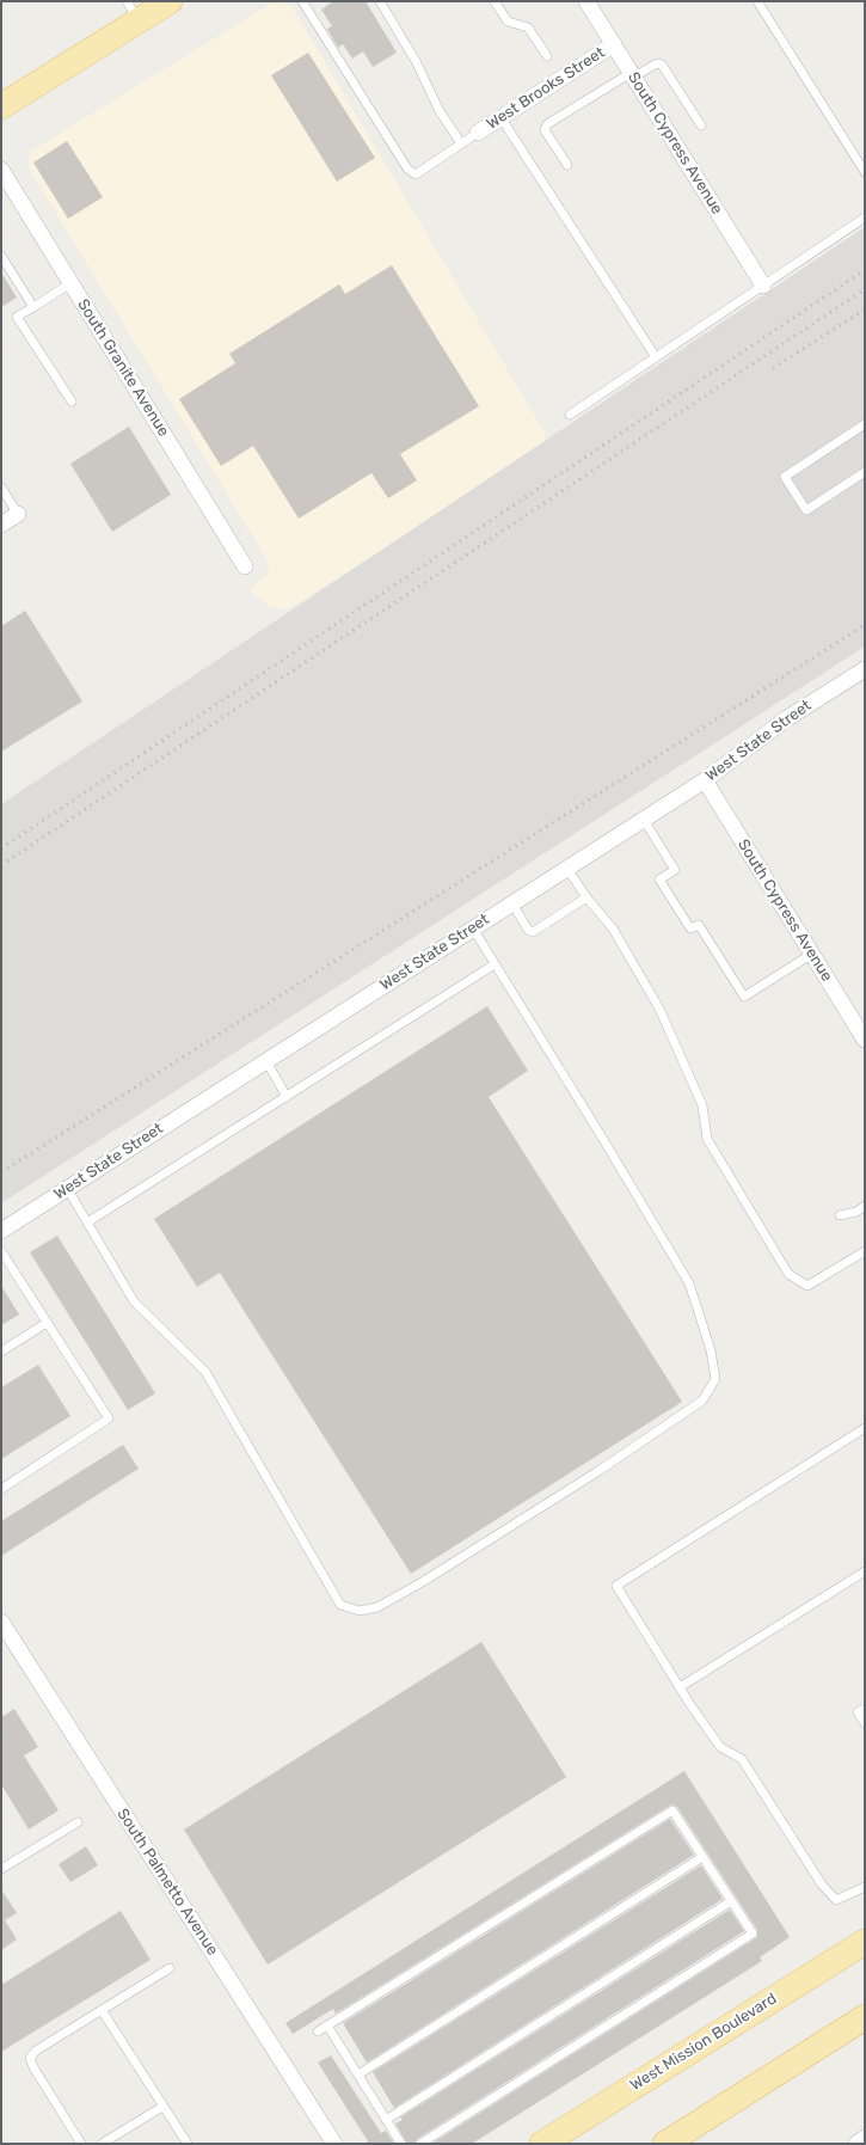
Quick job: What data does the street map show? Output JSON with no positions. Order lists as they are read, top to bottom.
{
  "streets": {
    "main road": ["West Mission Boulevard"],
    "street": [
      "West Brooks Street",
      "South Cypress Avenue",
      "South Granite Avenue",
      "West State Street",
      "South Palmetto Avenue"
    ]
  },
  "crossings": [
    ["West Brooks Street", "South Cypress Avenue"],
    ["South Cypress Avenue", "West State Street"]
  ]
}
